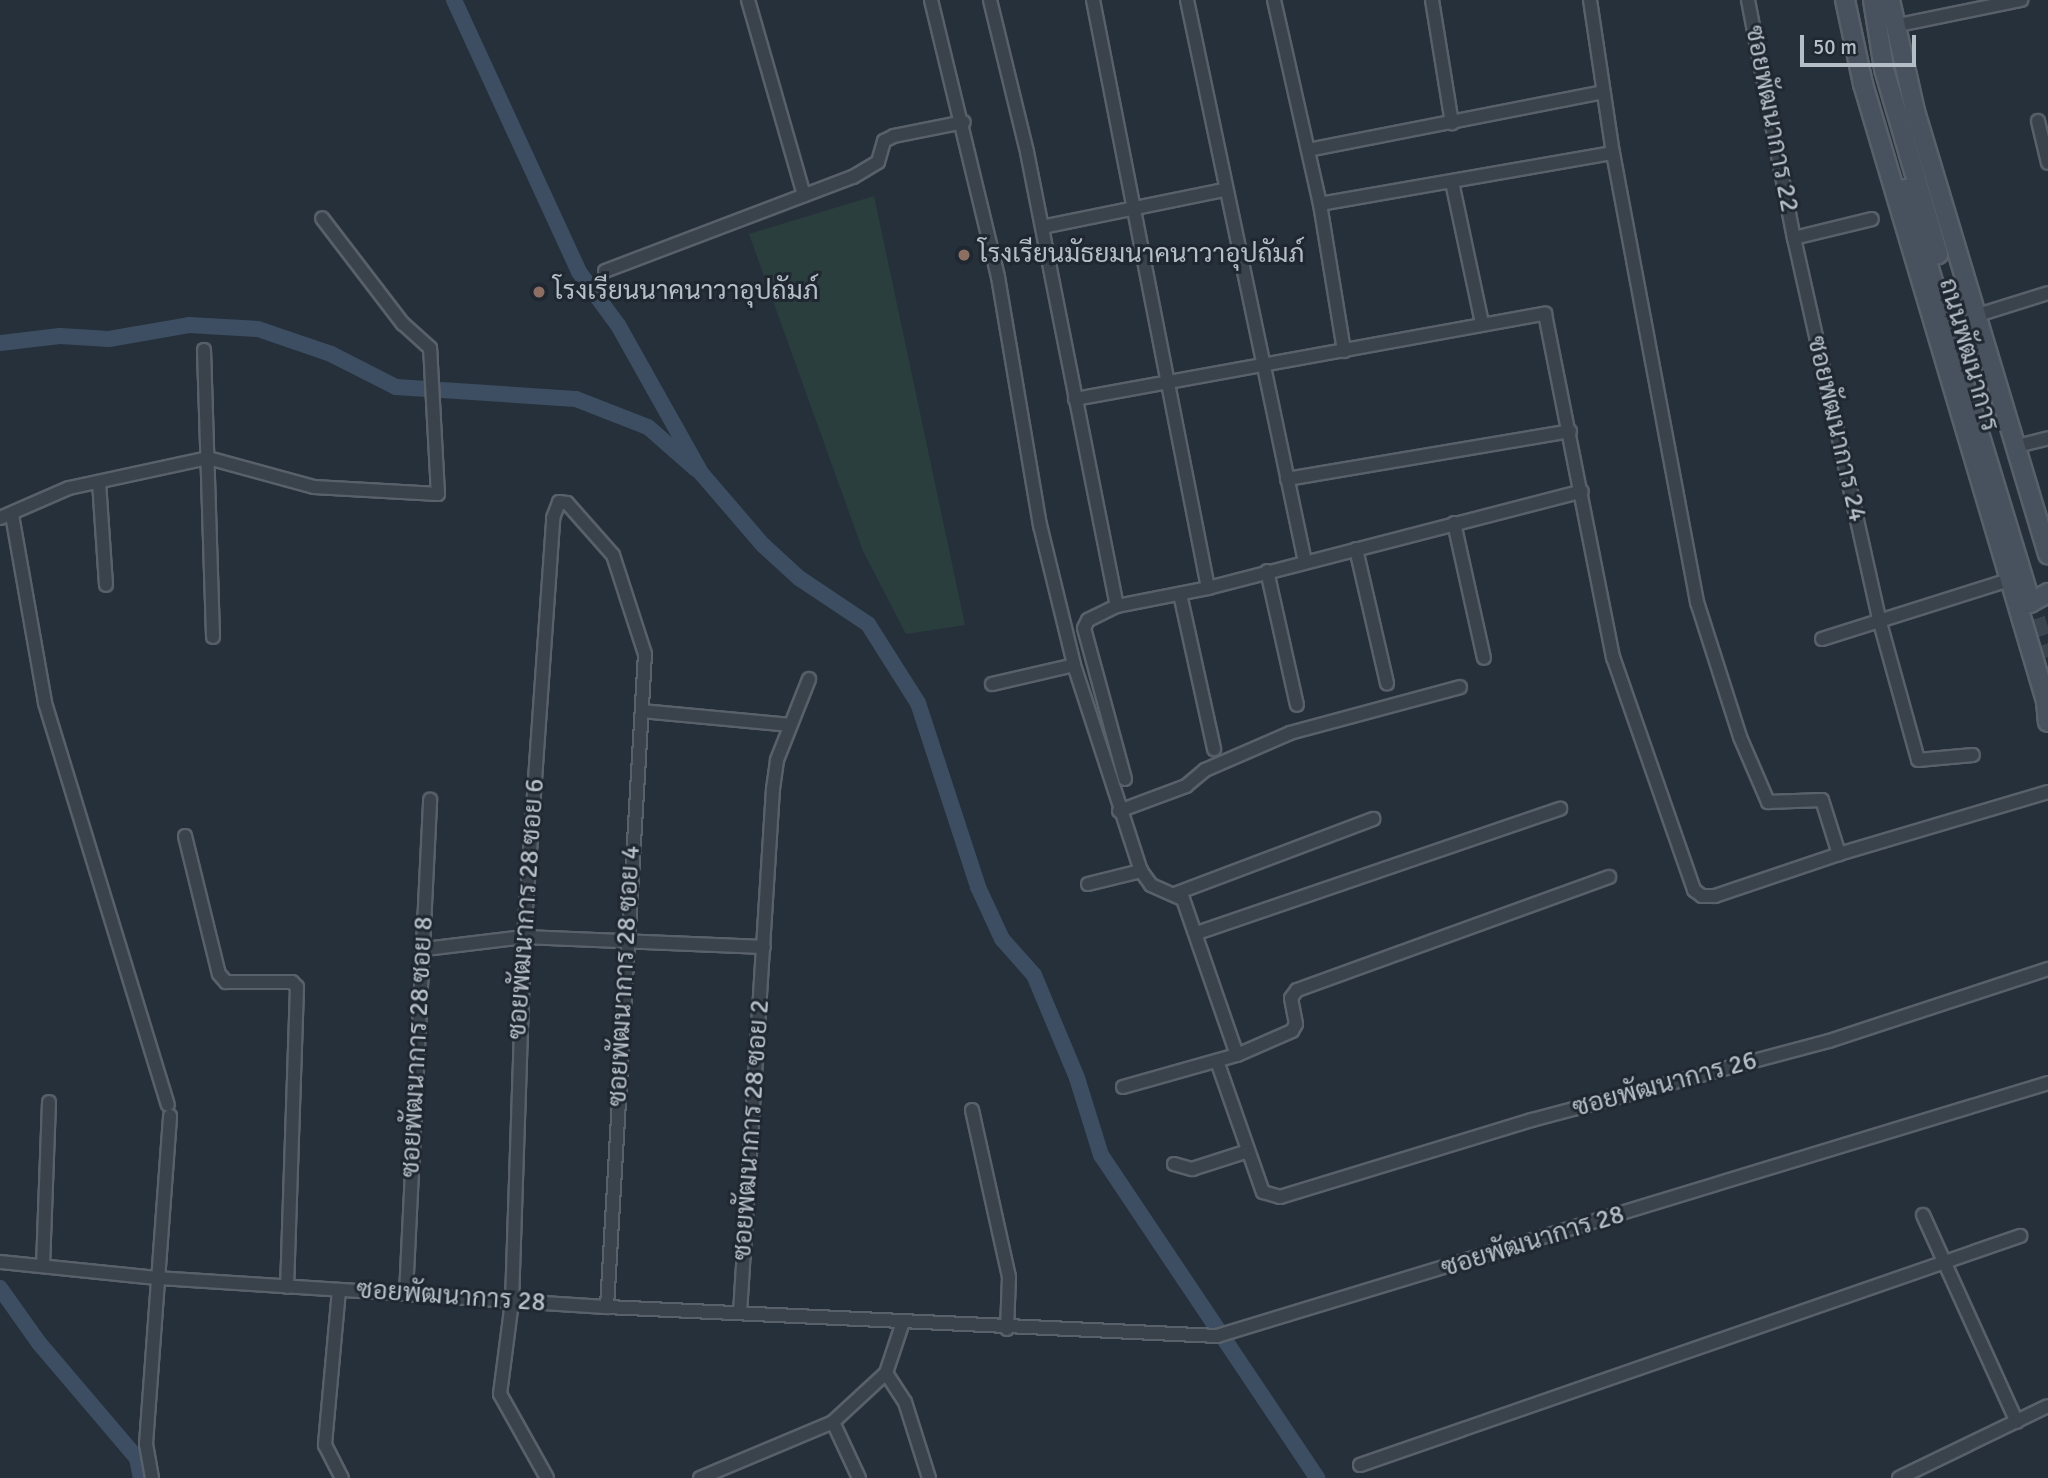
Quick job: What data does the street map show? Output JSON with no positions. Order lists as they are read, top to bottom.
{
  "streets": {
    "main road": ["ถนนพัฒนาการ"],
    "street": [
      "ซอยพัฒนาการ 22",
      "ซอยพัฒนาการ 24",
      "ซอยพัฒนาการ 28 ซอย 6",
      "ซอยพัฒนาการ 28 ซอย 4",
      "ซอยพัฒนาการ 28 ซอย 8",
      "ซอยพัฒนาการ 26",
      "ซอยพัฒนาการ 28 ซอย 2",
      "ซอยพัฒนาการ 28"
    ]
  },
  "crossings": [
    ["ซอยพัฒนาการ 22", "ซอยพัฒนาการ 24"],
    ["ซอยพัฒนาการ 28 ซอย 6", "ซอยพัฒนาการ 28 ซอย 4"],
    ["ซอยพัฒนาการ 28 ซอย 6", "ซอยพัฒนาการ 28"],
    ["ซอยพัฒนาการ 28 ซอย 4", "ซอยพัฒนาการ 28"],
    ["ซอยพัฒนาการ 28 ซอย 8", "ซอยพัฒนาการ 28"],
    ["ซอยพัฒนาการ 28 ซอย 2", "ซอยพัฒนาการ 28"]
  ],
  "places": ["โรงเรียนมัธยมนาคนาวาอุปถัมภ์", "โรงเรียนนาคนาวาอุปถัมภ์"],
  "scale_bar": "50 m"
}
